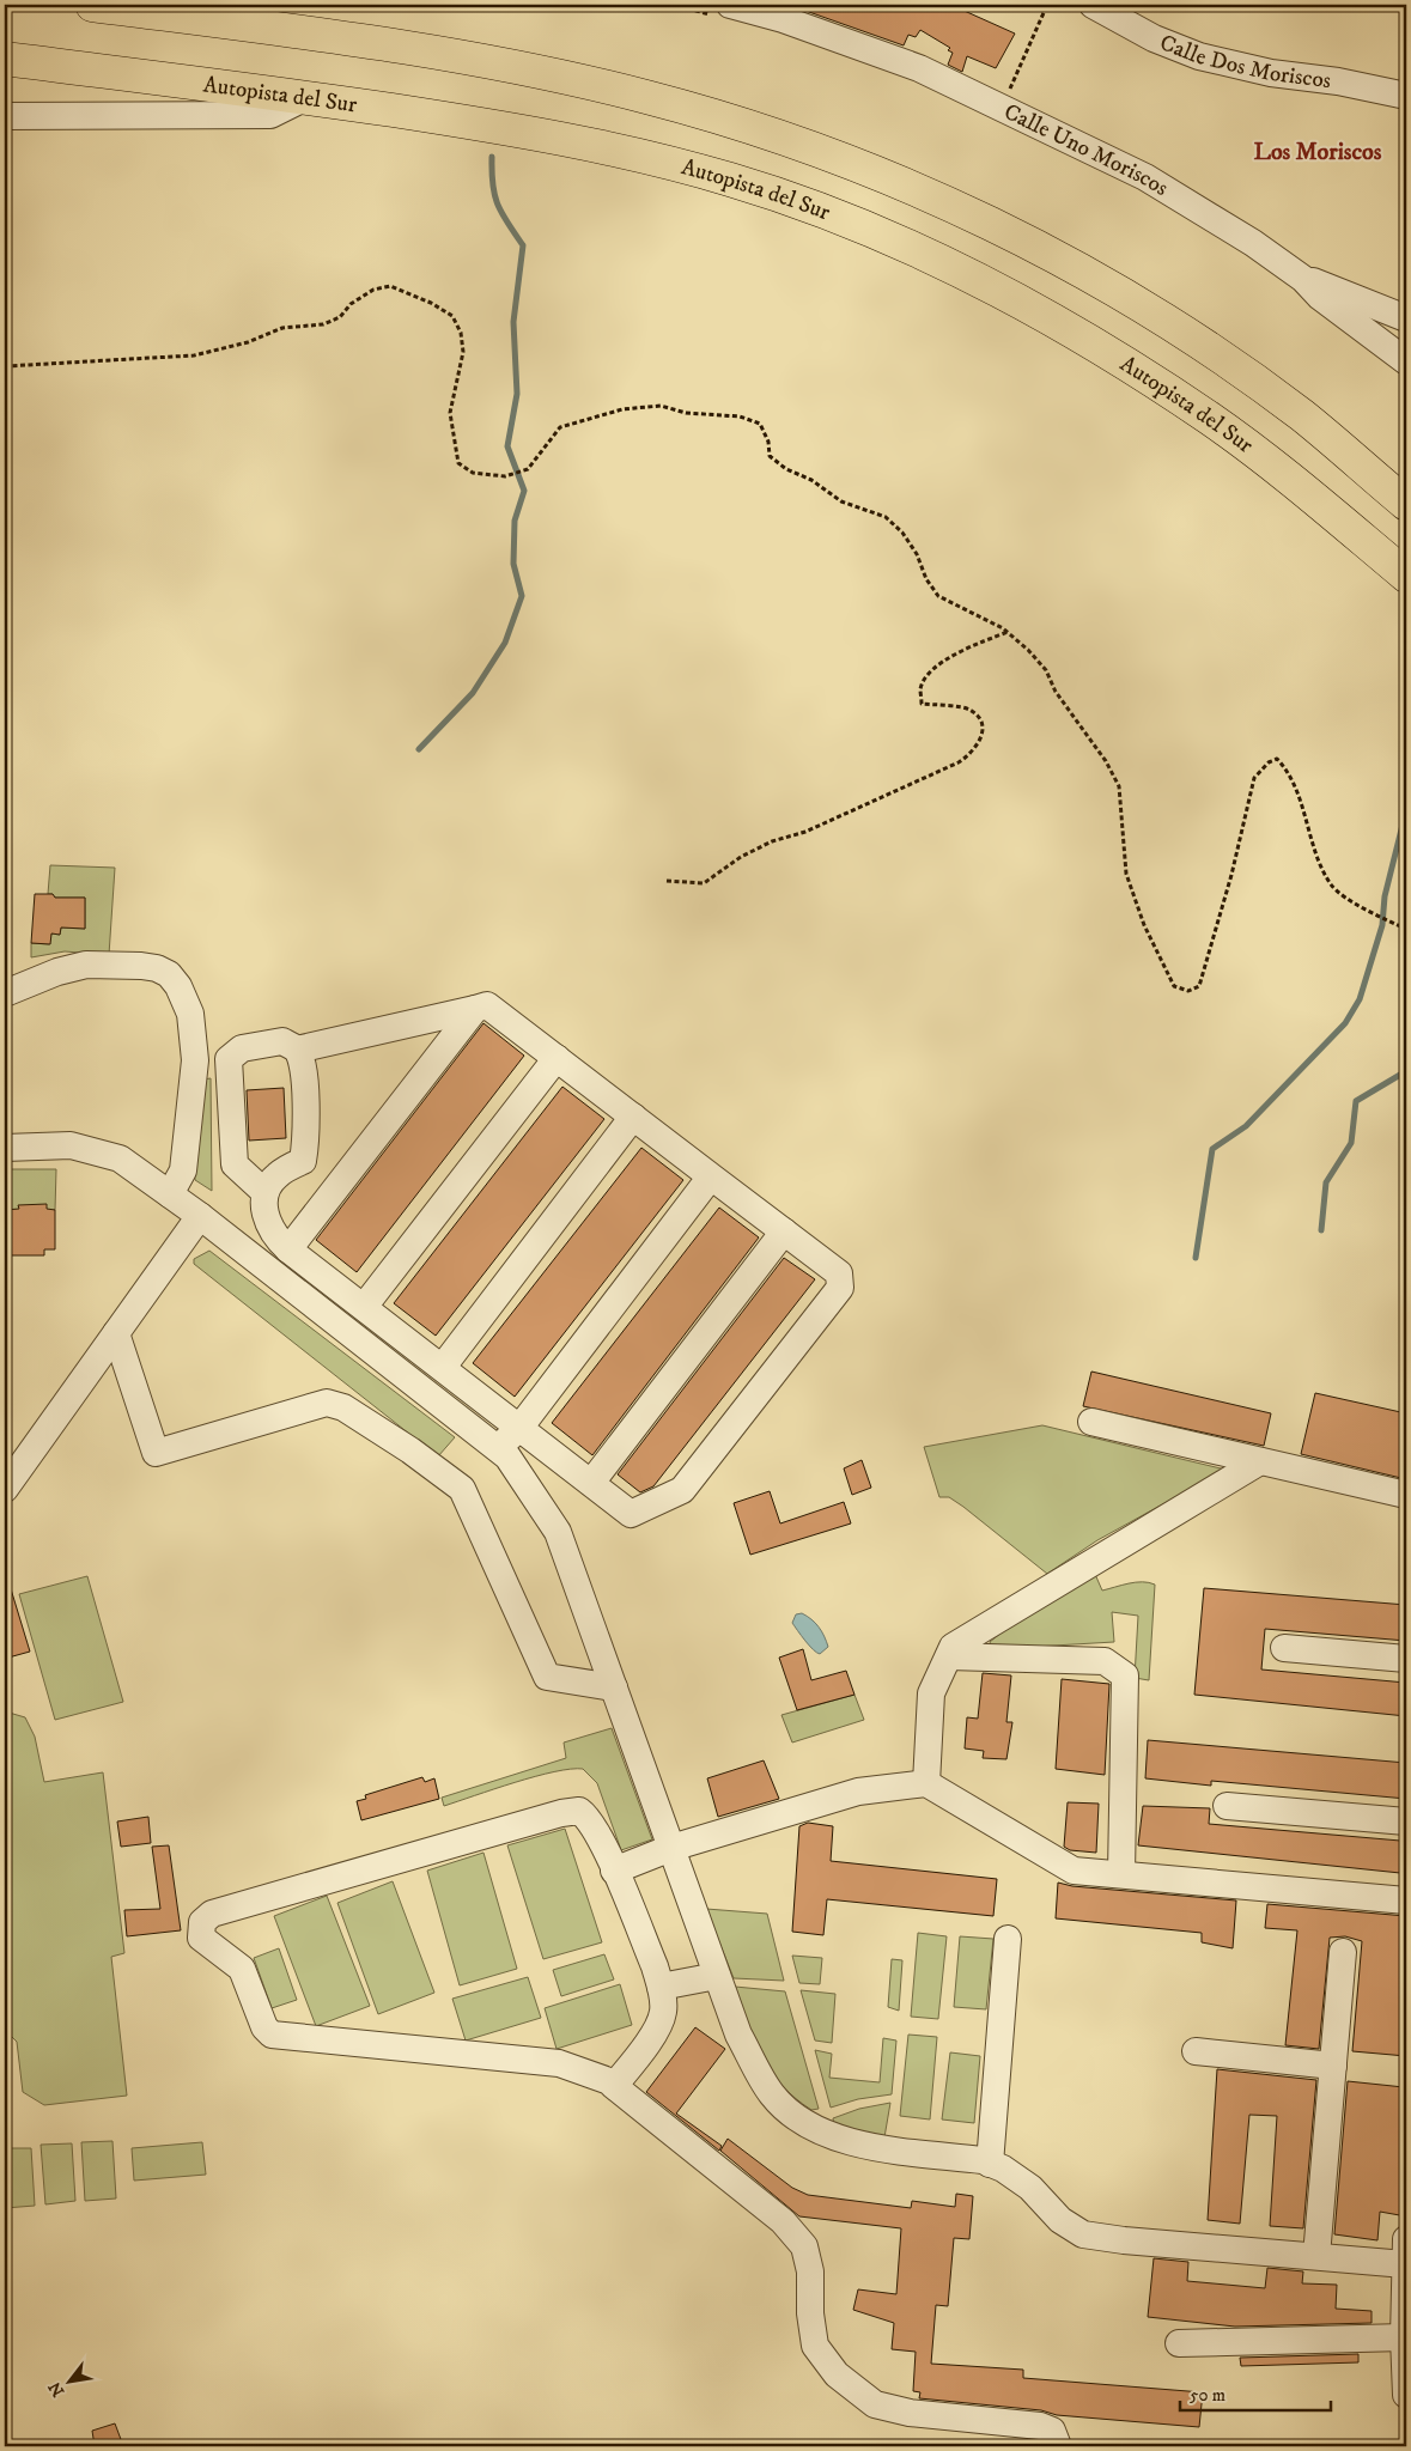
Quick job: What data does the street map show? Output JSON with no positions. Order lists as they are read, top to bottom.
{
  "streets": {
    "highway": ["Autopista del Sur"],
    "street": ["Calle Dos Moriscos", "Calle Uno Moriscos"]
  },
  "districts": ["Los Moriscos"],
  "scale_bar": "50 m",
  "north": "bottom left"
}
